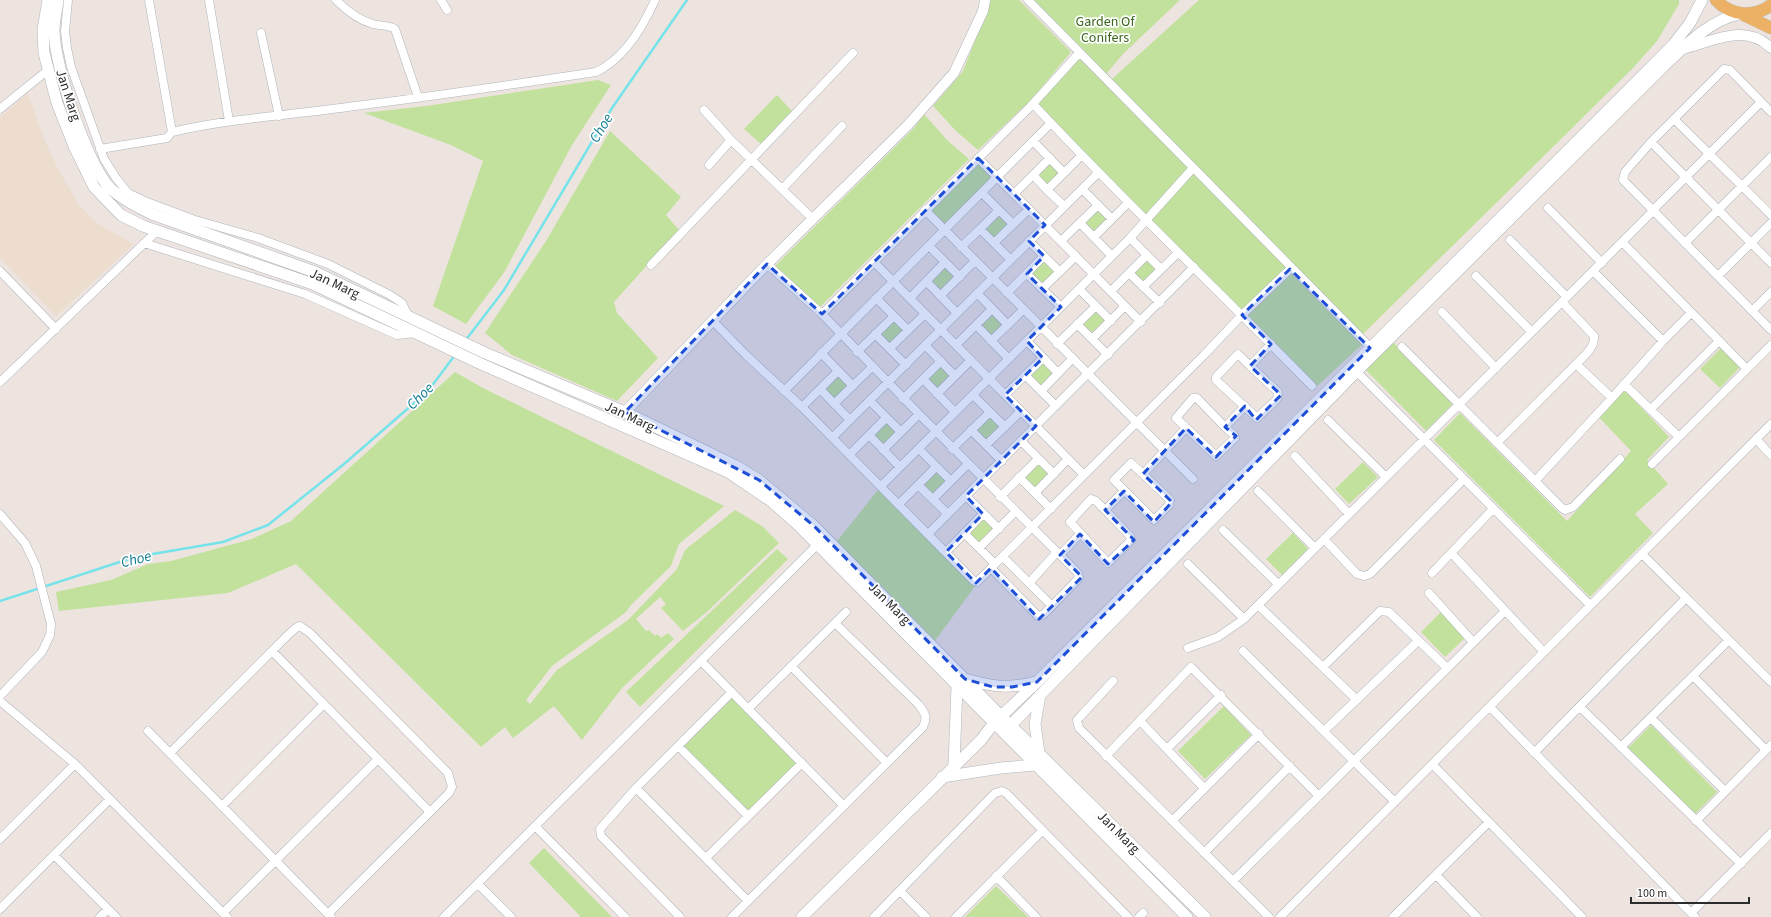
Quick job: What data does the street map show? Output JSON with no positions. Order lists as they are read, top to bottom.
{
  "streets": {
    "main road": ["Jan Marg"]
  },
  "water": ["Choe"],
  "parks": ["Garden Of Conifers"],
  "scale_bar": "100 m"
}
